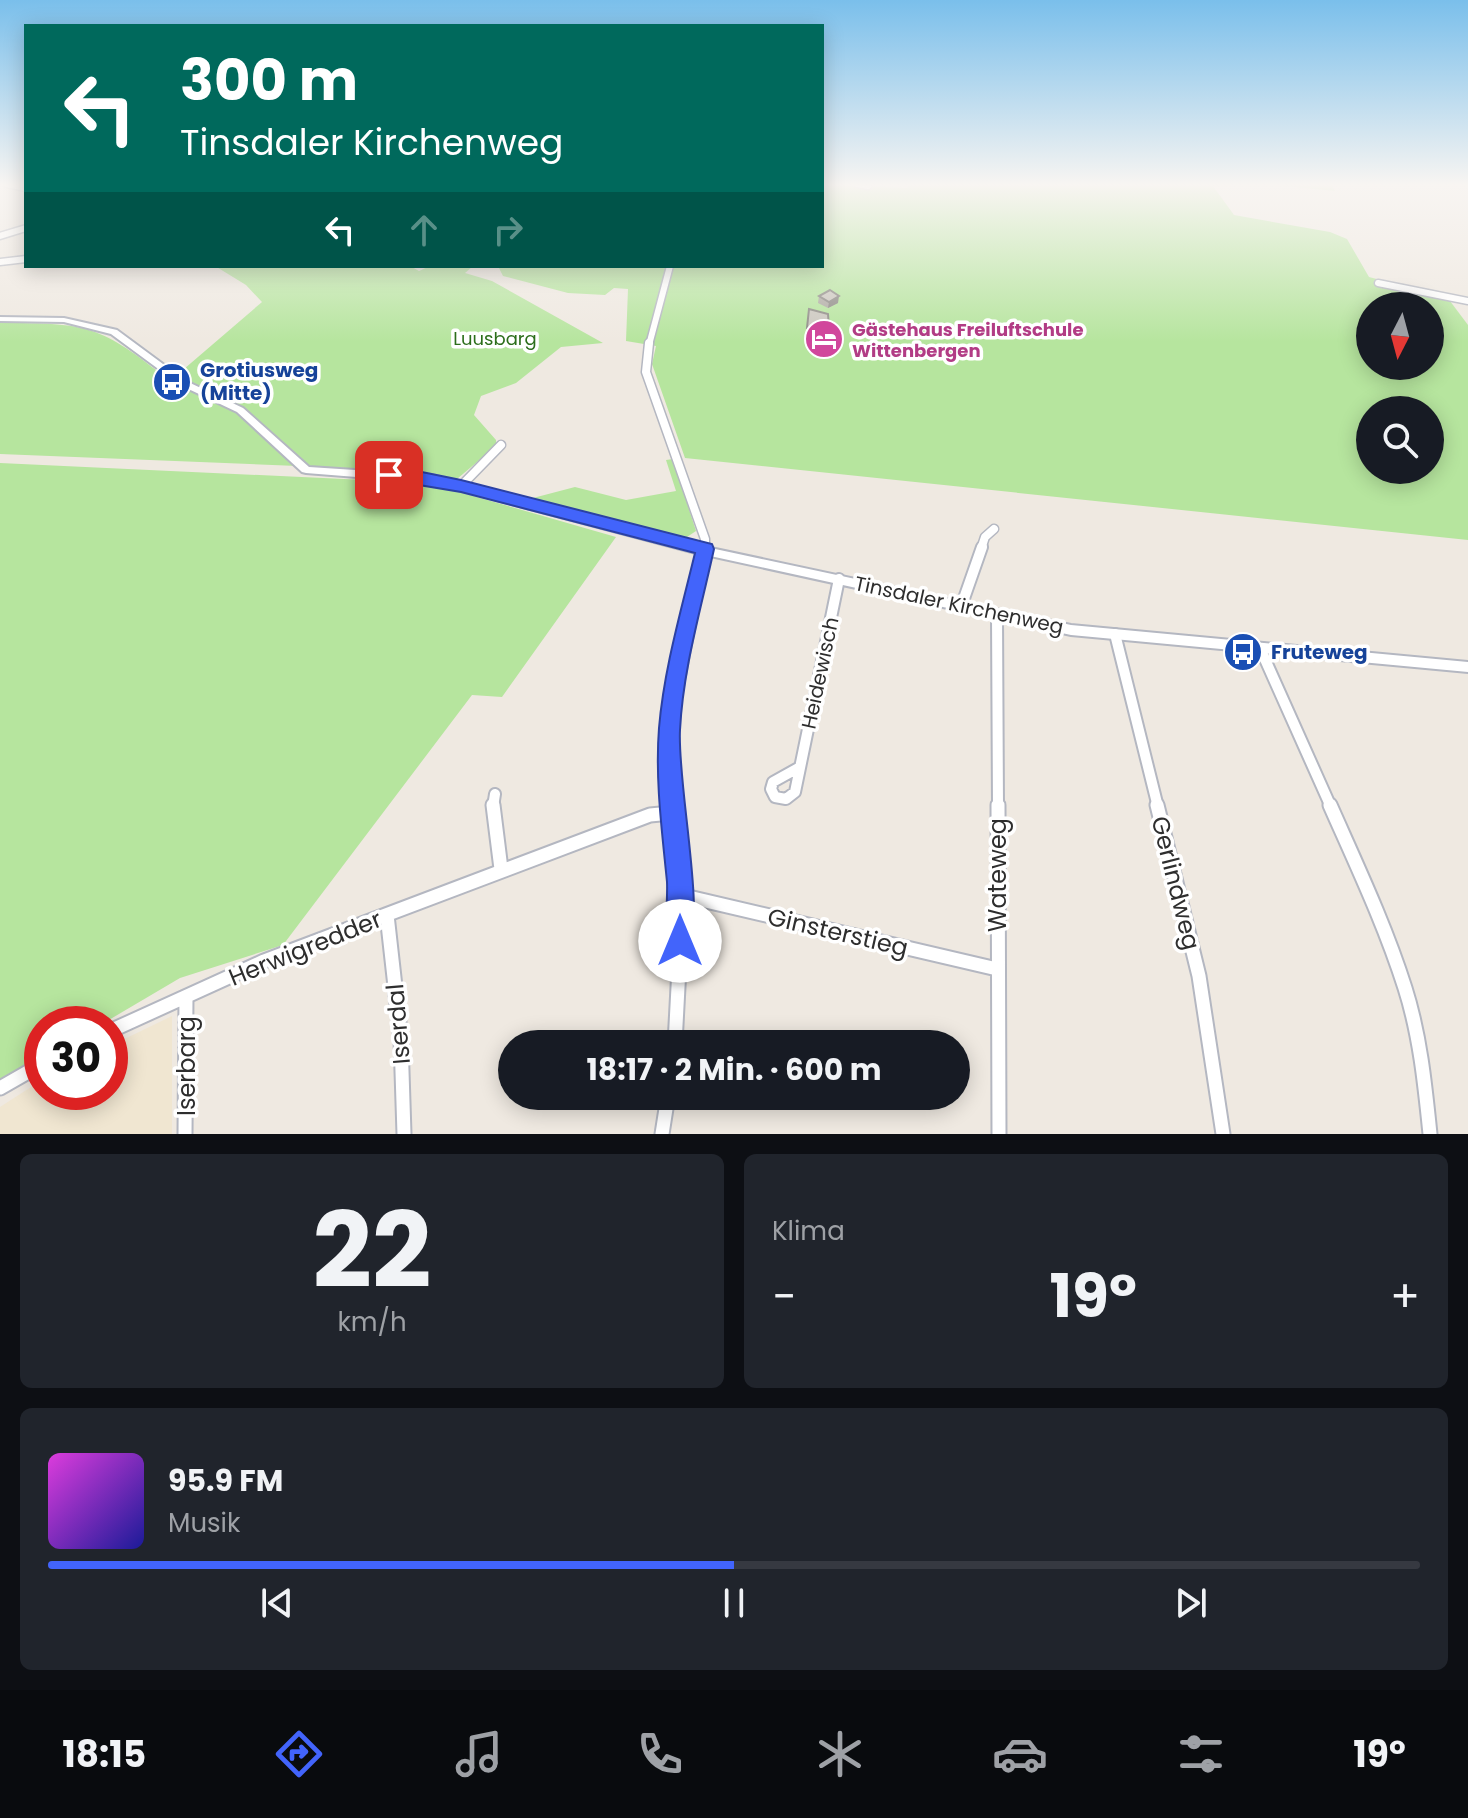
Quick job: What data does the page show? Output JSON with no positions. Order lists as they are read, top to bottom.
{
  "streets": {
    "street": [
      "Tinsdaler Kirchenweg",
      "Heidewisch",
      "Wateweg",
      "Gerlindweg",
      "Ginsterstieg",
      "Herwigredder",
      "Iserdal",
      "Iserbarg"
    ]
  },
  "crossings": [
    ["Tinsdaler Kirchenweg", "Heidewisch"],
    ["Tinsdaler Kirchenweg", "Wateweg"],
    ["Tinsdaler Kirchenweg", "Gerlindweg"],
    ["Wateweg", "Ginsterstieg"],
    ["Herwigredder", "Iserdal"],
    ["Herwigredder", "Iserbarg"]
  ],
  "parks": ["Luusbarg"],
  "places": {
    "hotel": ["Gästehaus Freiluftschule Wittenbergen"],
    "bus stop": ["Grotiusweg (Mitte)", "Fruteweg"]
  },
  "north": "bottom",
  "page": {
    "turn": ["300 m", "Tinsdaler Kirchenweg"],
    "limit": "30",
    "trip": "18:17 · 2 Min. · 600 m",
    "tile": [
      ["22", "km/h"],
      "Klima"
    ],
    "heat": ["−", "19°", "+"],
    "song": ["95.9 FM", "Musik"],
    "tabs": ["18:15", "19°"]
  }
}
